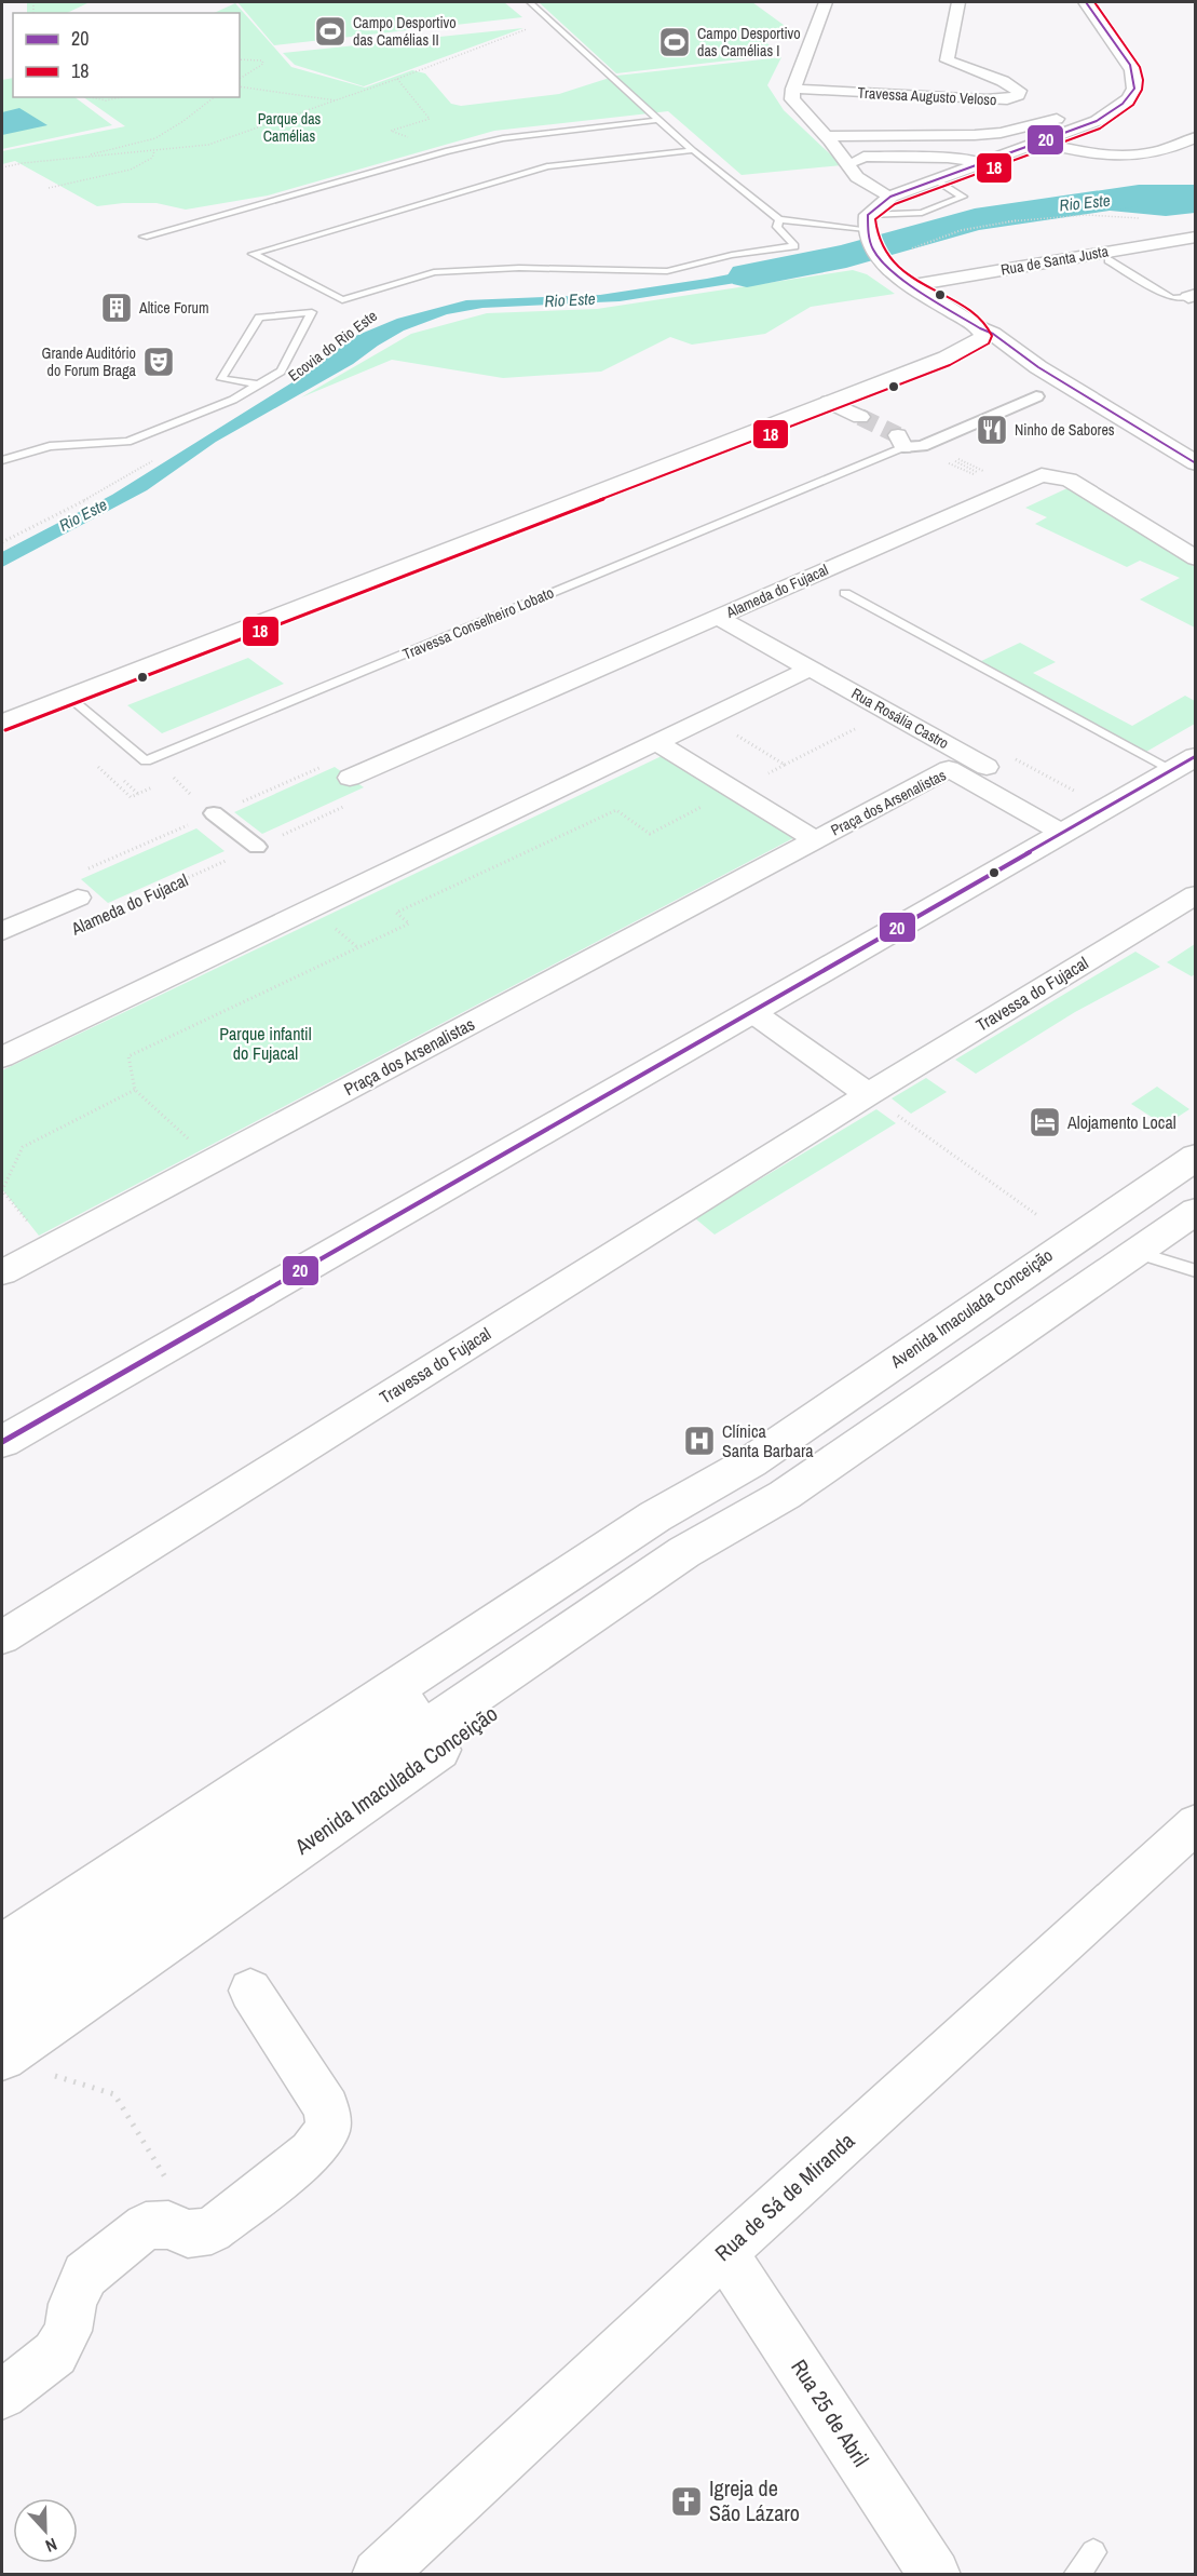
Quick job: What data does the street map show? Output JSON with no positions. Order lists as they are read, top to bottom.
{
  "streets": {
    "main road": ["Avenida Imaculada Conceição"],
    "street": [
      "Travessa Augusto Veloso",
      "Rua de Santa Justa",
      "Alameda do Fujacal",
      "Travessa Conselheiro Lobato",
      "Rua Rosália Castro",
      "Praça dos Arsenalistas",
      "Travessa do Fujacal",
      "Rua de Sá de Miranda",
      "Rua 25 de Abril"
    ],
    "path": ["Ecovia do Rio Este"]
  },
  "crossings": [
    ["Alameda do Fujacal", "Rua Rosália Castro"],
    ["Rua Rosália Castro", "Praça dos Arsenalistas"],
    ["Rua de Sá de Miranda", "Rua 25 de Abril"]
  ],
  "water": ["Rio Este"],
  "parks": ["Parque das Camélias", "Parque infantil do Fujacal"],
  "places": {
    "sports": ["Campo Desportivo das Camélias II", "Campo Desportivo das Camélias I"],
    "building": ["Altice Forum"],
    "theatre": ["Grande Auditório do Forum Braga"],
    "restaurant": ["Ninho de Sabores"],
    "hotel": ["Alojamento Local"],
    "hospital": ["Clínica Santa Barbara"],
    "church": ["Igreja de São Lázaro"]
  },
  "lines": ["transit line 20", "transit line 18"],
  "legend": ["20", "18"],
  "north": "bottom"
}
